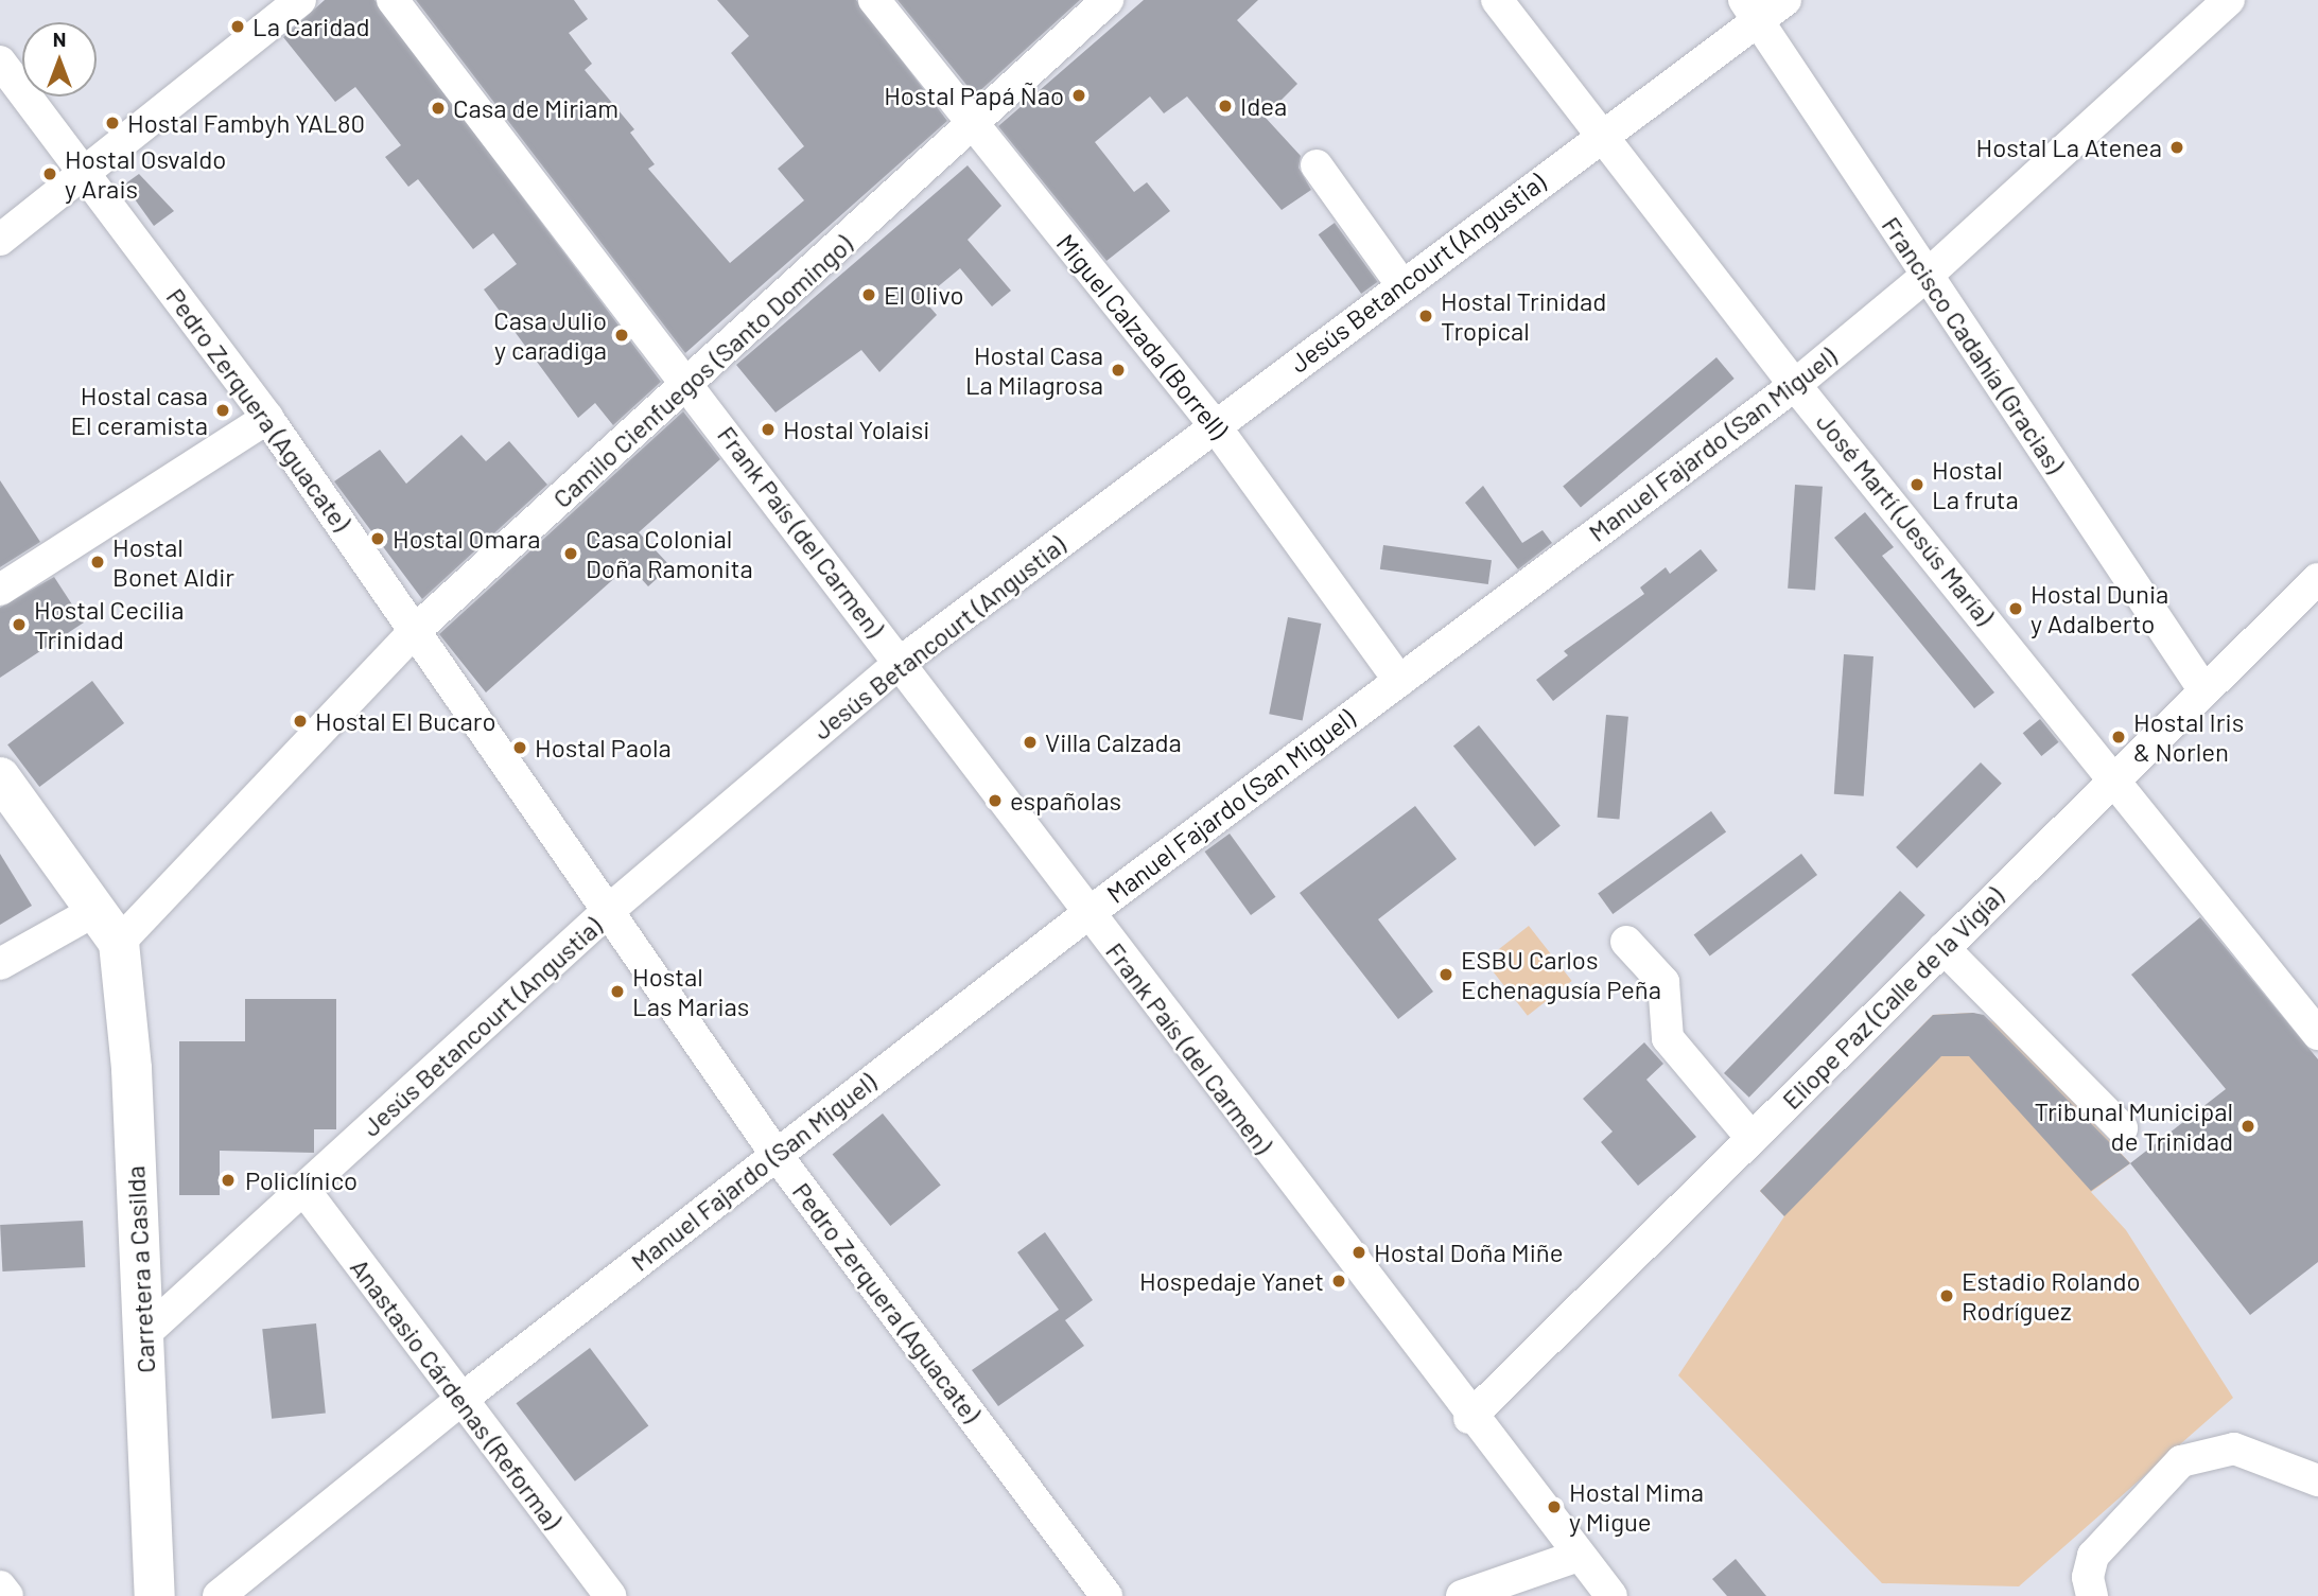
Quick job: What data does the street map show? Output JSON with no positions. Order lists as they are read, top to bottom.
{
  "streets": {
    "main road": ["Carretera a Casilda"],
    "street": [
      "Jesús Betancourt (Angustia)",
      "Miguel Calzada (Borrell)",
      "Francisco Cadahía (Gracias)",
      "Camilo Cienfuegos (Santo Domingo)",
      "Pedro Zerquera (Aguacate)",
      "Manuel Fajardo (San Miguel)",
      "José Martí (Jesús María)",
      "Frank País (del Carmen)",
      "Eliope Paz (Calle de la Vigía)",
      "Anastasio Cárdenas (Reforma)"
    ]
  },
  "crossings": [
    ["Jesús Betancourt (Angustia)", "Miguel Calzada (Borrell)"],
    ["Jesús Betancourt (Angustia)", "Francisco Cadahía (Gracias)"],
    ["Jesús Betancourt (Angustia)", "Pedro Zerquera (Aguacate)"],
    ["Jesús Betancourt (Angustia)", "José Martí (Jesús María)"],
    ["Jesús Betancourt (Angustia)", "Frank País (del Carmen)"],
    ["Jesús Betancourt (Angustia)", "Carretera a Casilda"],
    ["Jesús Betancourt (Angustia)", "Anastasio Cárdenas (Reforma)"],
    ["Miguel Calzada (Borrell)", "Camilo Cienfuegos (Santo Domingo)"],
    ["Miguel Calzada (Borrell)", "Manuel Fajardo (San Miguel)"],
    ["Francisco Cadahía (Gracias)", "Manuel Fajardo (San Miguel)"],
    ["Francisco Cadahía (Gracias)", "Eliope Paz (Calle de la Vigía)"],
    ["Camilo Cienfuegos (Santo Domingo)", "Pedro Zerquera (Aguacate)"],
    ["Camilo Cienfuegos (Santo Domingo)", "Frank País (del Carmen)"],
    ["Camilo Cienfuegos (Santo Domingo)", "Carretera a Casilda"],
    ["Pedro Zerquera (Aguacate)", "Manuel Fajardo (San Miguel)"],
    ["Manuel Fajardo (San Miguel)", "José Martí (Jesús María)"],
    ["Manuel Fajardo (San Miguel)", "Frank País (del Carmen)"],
    ["Manuel Fajardo (San Miguel)", "Anastasio Cárdenas (Reforma)"],
    ["José Martí (Jesús María)", "Eliope Paz (Calle de la Vigía)"],
    ["Frank País (del Carmen)", "Eliope Paz (Calle de la Vigía)"]
  ],
  "places": [
    "La Caridad",
    "Hostal Papá Ñao",
    "Idea",
    "Casa de Miriam",
    "Hostal Fambyh YAL80",
    "Hostal La Atenea",
    "Hostal Osvaldo y Arais",
    "El Olivo",
    "Hostal Trinidad Tropical",
    "Casa Julio y caradiga",
    "Hostal Casa La Milagrosa",
    "Hostal casa El ceramista",
    "Hostal Yolaisi",
    "Hostal La fruta",
    "Hostal Omara",
    "Casa Colonial Doña Ramonita",
    "Hostal Bonet Aldir",
    "Hostal Dunia y Adalberto",
    "Hostal Cecilia Trinidad",
    "Hostal El Bucaro",
    "Hostal Iris & Norlen",
    "Villa Calzada",
    "Hostal Paola",
    "españolas",
    "ESBU Carlos Echenagusía Peña",
    "Hostal Las Marias",
    "Tribunal Municipal de Trinidad",
    "Policlínico",
    "Hostal Doña Miñe",
    "Hospedaje Yanet",
    "Estadio Rolando Rodríguez",
    "Hostal Mima y Migue"
  ],
  "north": "top"
}
